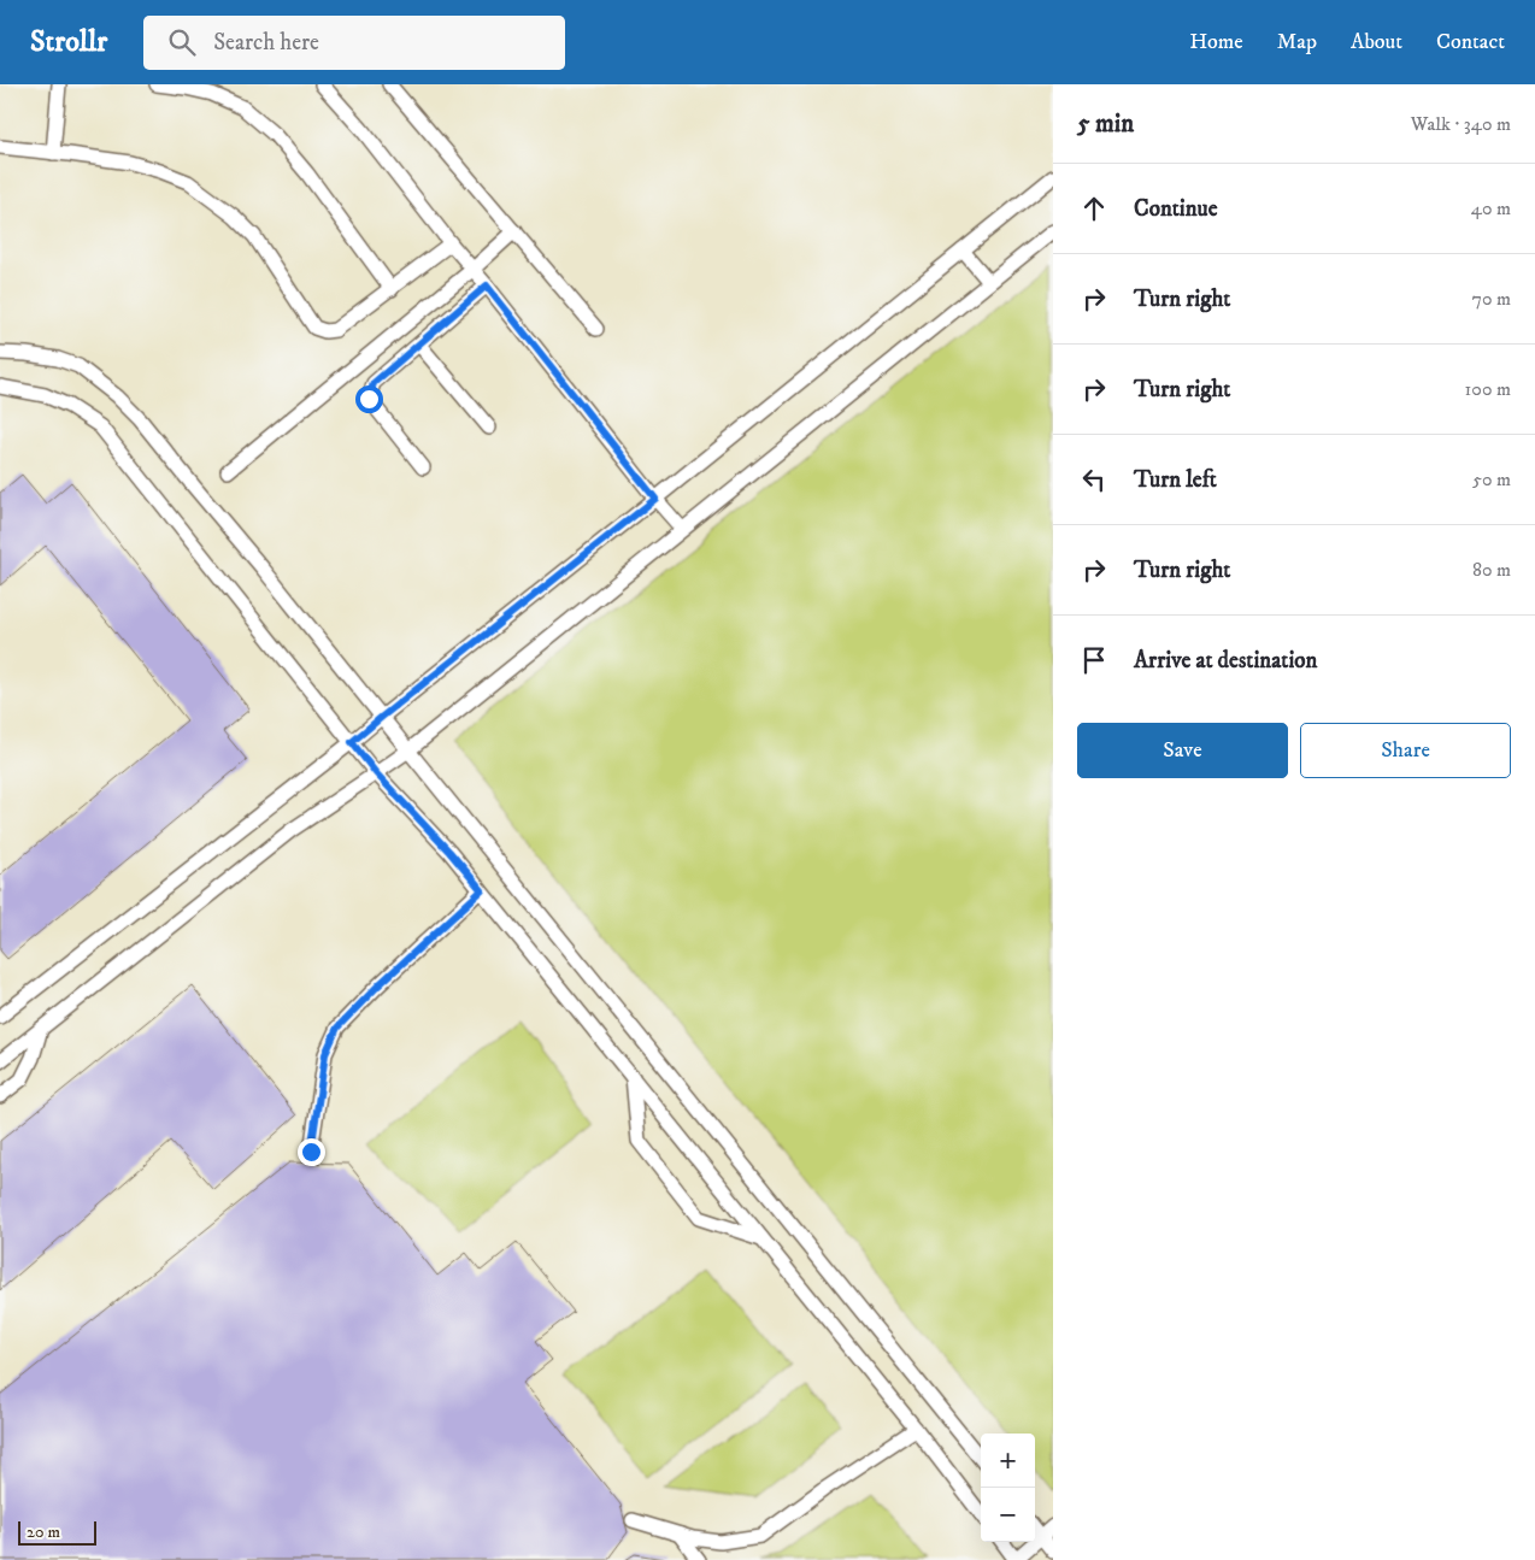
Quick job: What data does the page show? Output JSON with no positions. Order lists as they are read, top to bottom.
{
  "scale_bar": "20 m",
  "page": {
    "header": "Strollr",
    "search": "Search here",
    "nav": [
      "Home",
      "Map",
      "About",
      "Contact"
    ],
    "heading": ["5 min", "Walk · 340 m"],
    "list": [
      ["Continue", "40 m"],
      ["Turn right", "70 m"],
      ["Turn right", "100 m"],
      ["Turn left", "50 m"],
      ["Turn right", "80 m"],
      "Arrive at destination"
    ],
    "buttons": ["Save", "Share"],
    "map_buttons": ["+", "−"],
    "scale": "20 m"
  }
}
